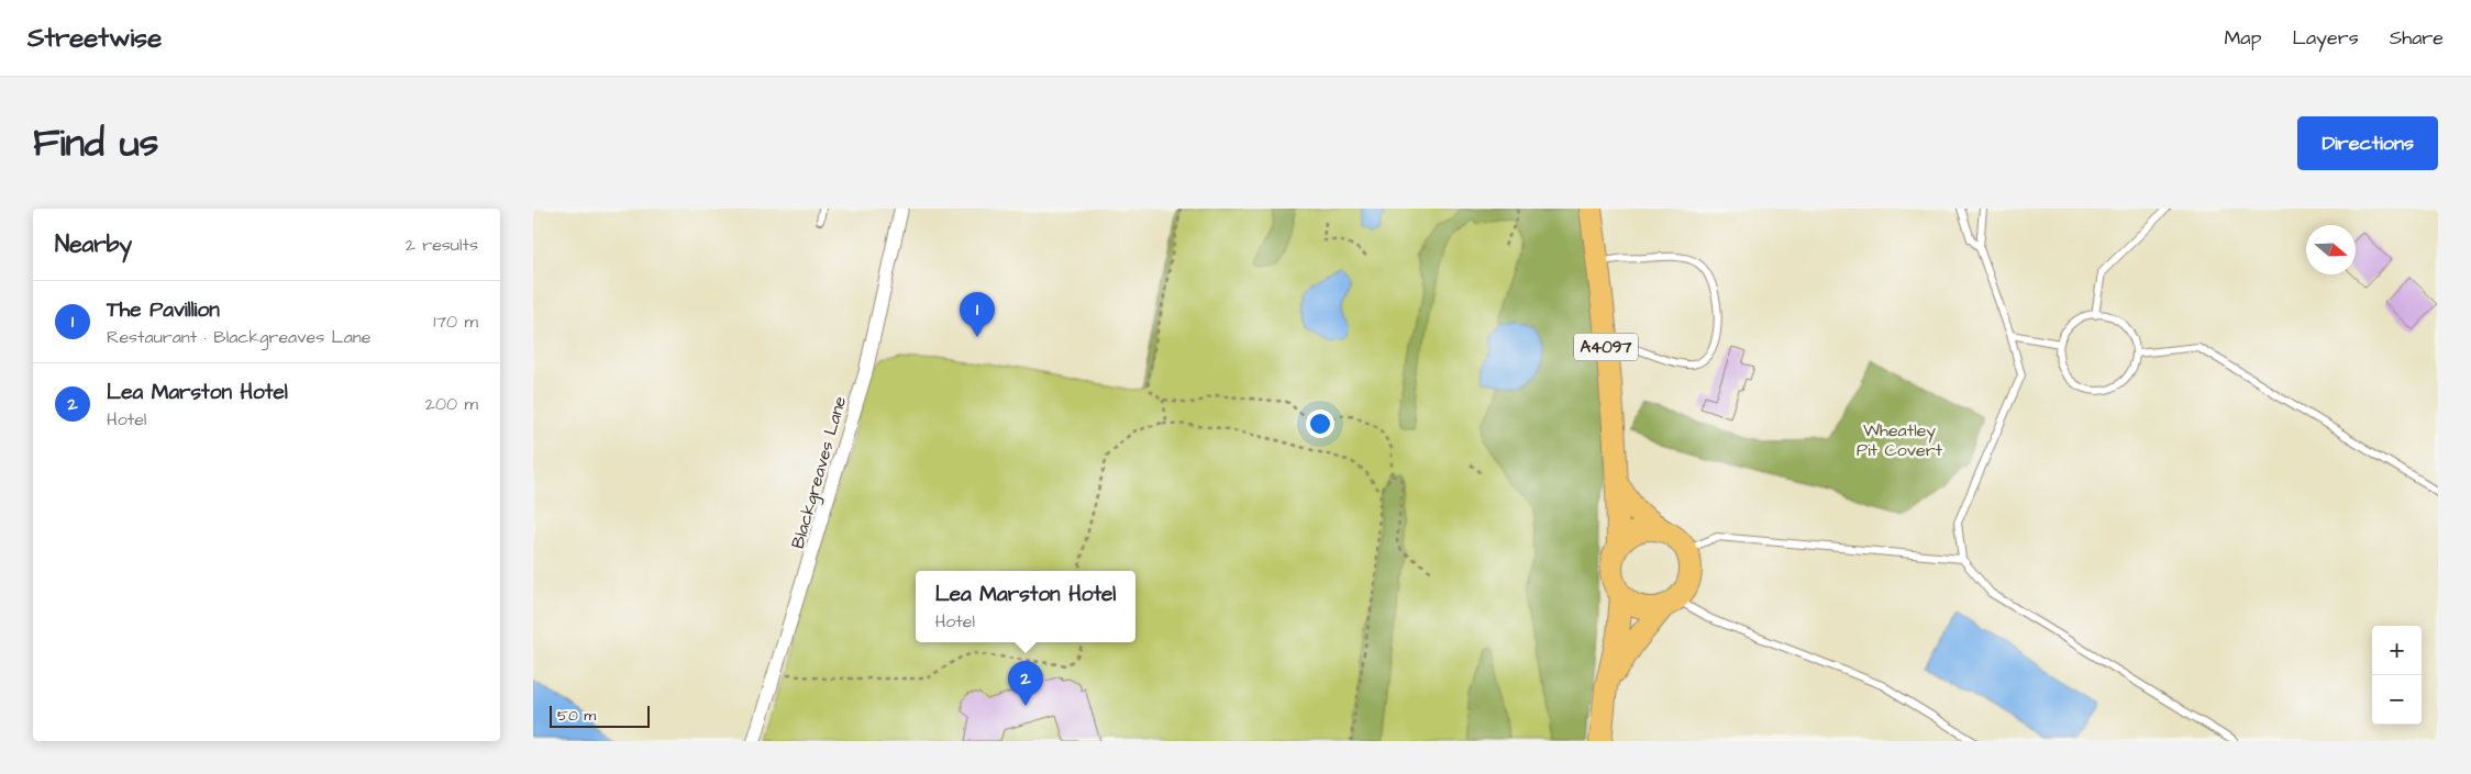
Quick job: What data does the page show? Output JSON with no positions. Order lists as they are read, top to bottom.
{
  "streets": {
    "main road": ["A4097"],
    "street": ["Blackgreaves Lane"]
  },
  "parks": ["Wheatley Pit Covert"],
  "scale_bar": "50 m",
  "north": "right",
  "page": {
    "header": "Streetwise",
    "nav": ["Map", "Layers", "Share"],
    "title": "Find us",
    "buttons": "Directions",
    "heading": ["Nearby", "2 results"],
    "list": [
      {
        "mark": "1",
        "name": "The Pavillion",
        "note": "Restaurant · Blackgreaves Lane",
        "value": "170 m"
      },
      {
        "mark": "2",
        "name": "Lea Marston Hotel",
        "note": "Hotel",
        "value": "200 m"
      }
    ],
    "pins": ["1", "2"],
    "popup": ["Lea Marston Hotel", "Hotel"],
    "map_buttons": ["+", "−"],
    "scale": "50 m"
  }
}
